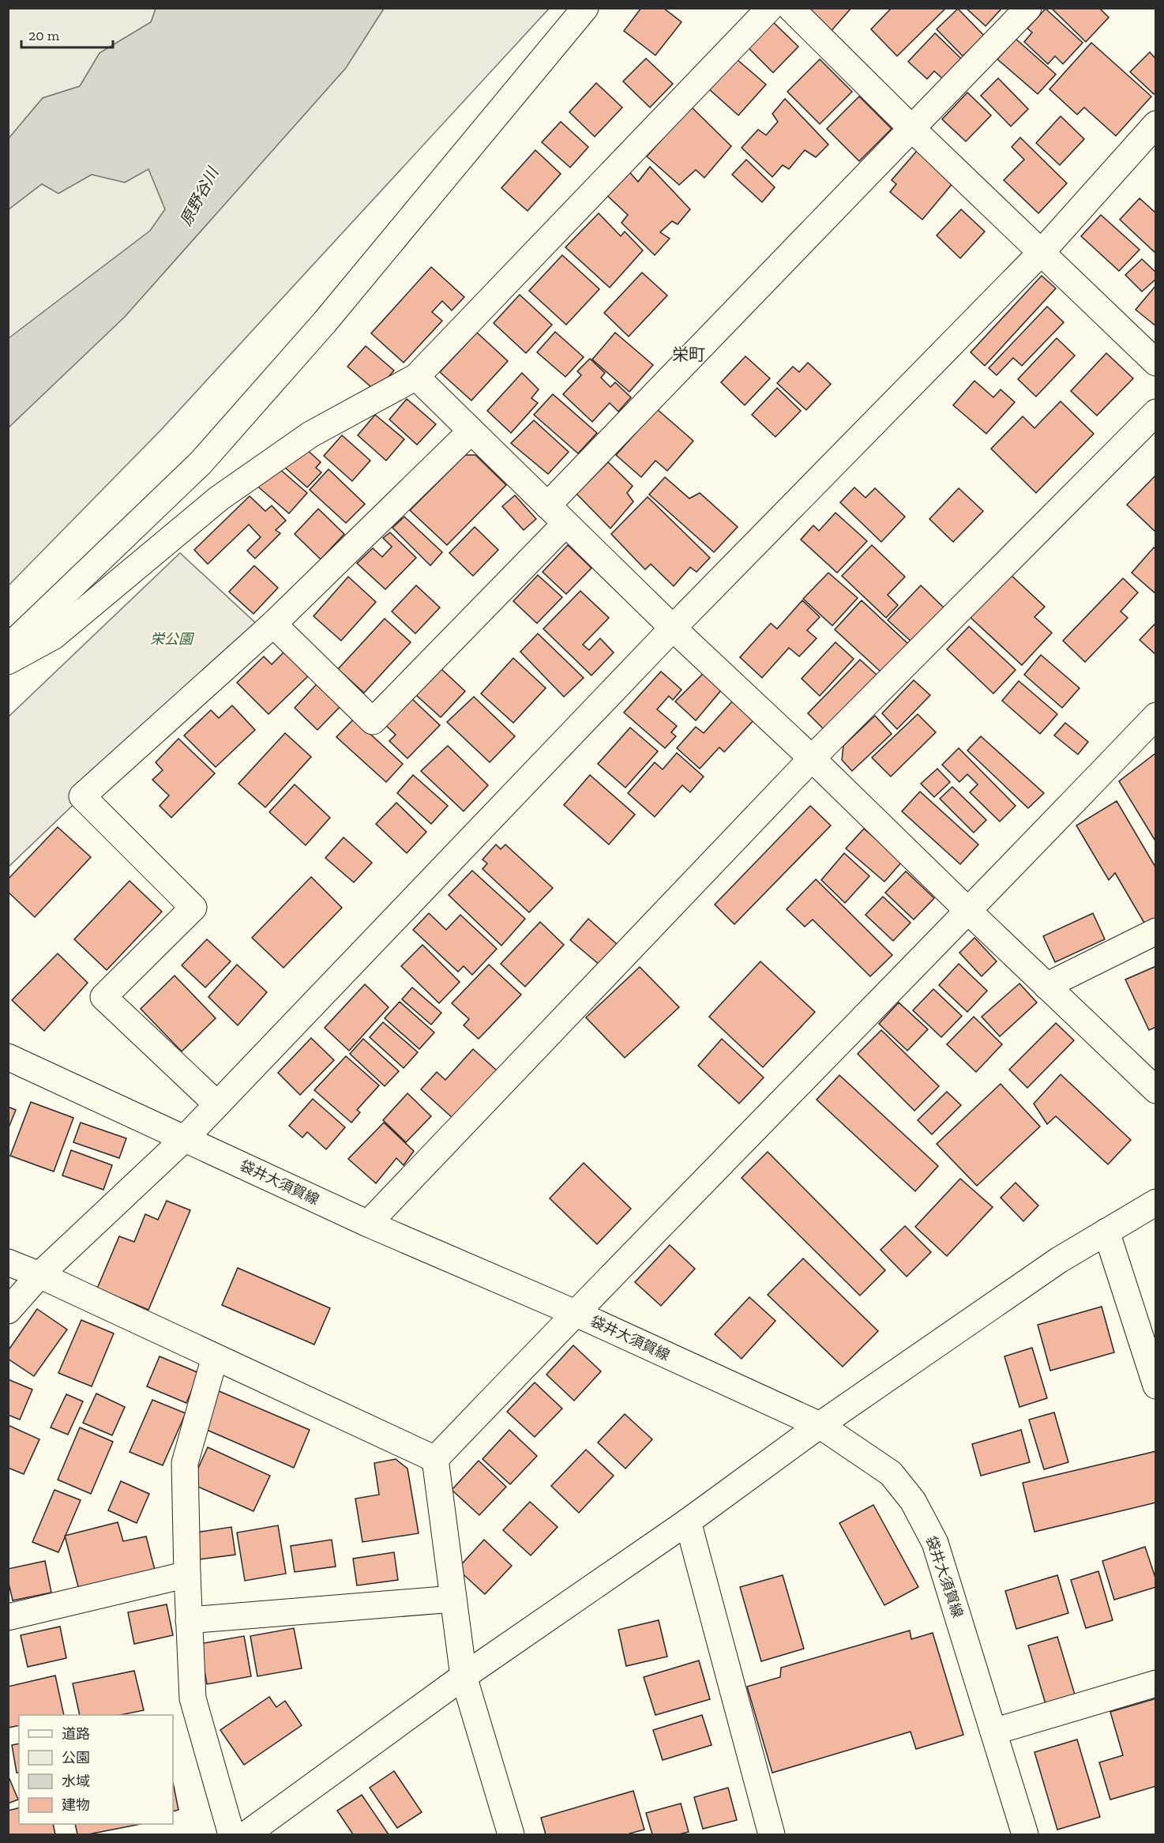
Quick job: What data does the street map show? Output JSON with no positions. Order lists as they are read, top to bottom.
{
  "streets": {
    "street": ["袋井大須賀線"]
  },
  "districts": ["栄町"],
  "water": ["原野谷川"],
  "parks": ["栄公園"],
  "legend": [
    "道路",
    "公園",
    "水域",
    "建物"
  ],
  "scale_bar": "20 m"
}
